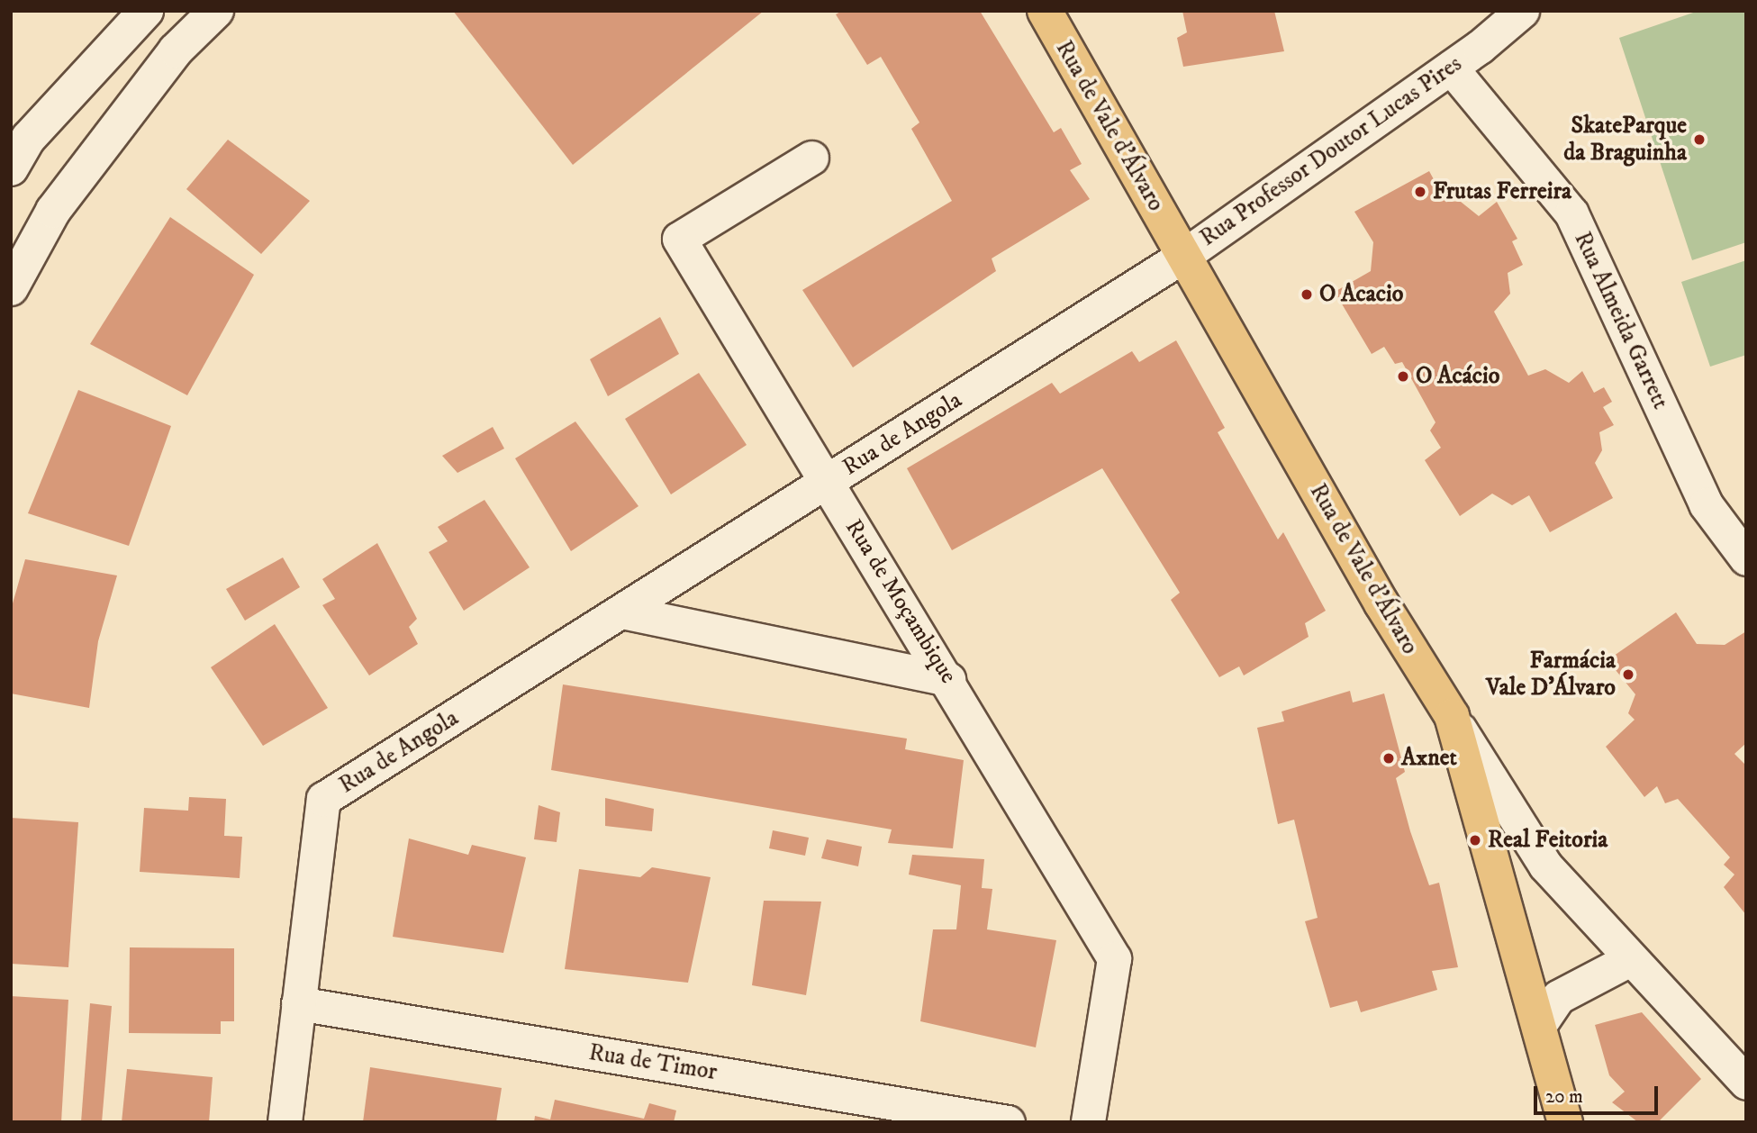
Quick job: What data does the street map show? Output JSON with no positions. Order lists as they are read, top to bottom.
{
  "streets": {
    "main road": ["Rua de Vale d'Álvaro"],
    "street": [
      "Rua Professor Doutor Lucas Pires",
      "Rua Almeida Garrett",
      "Rua de Angola",
      "Rua de Moçambique",
      "Rua de Timor"
    ]
  },
  "crossings": [
    ["Rua de Vale d'Álvaro", "Rua Professor Doutor Lucas Pires"],
    ["Rua de Vale d'Álvaro", "Rua de Angola"],
    ["Rua Professor Doutor Lucas Pires", "Rua Almeida Garrett"],
    ["Rua Professor Doutor Lucas Pires", "Rua de Angola"],
    ["Rua de Angola", "Rua de Moçambique"],
    ["Rua de Angola", "Rua de Timor"]
  ],
  "places": [
    "SkateParque da Braguinha",
    "Frutas Ferreira",
    "O Acacio",
    "O Acácio",
    "Farmácia Vale D'Álvaro",
    "Axnet",
    "Real Feitoria"
  ],
  "scale_bar": "20 m"
}
